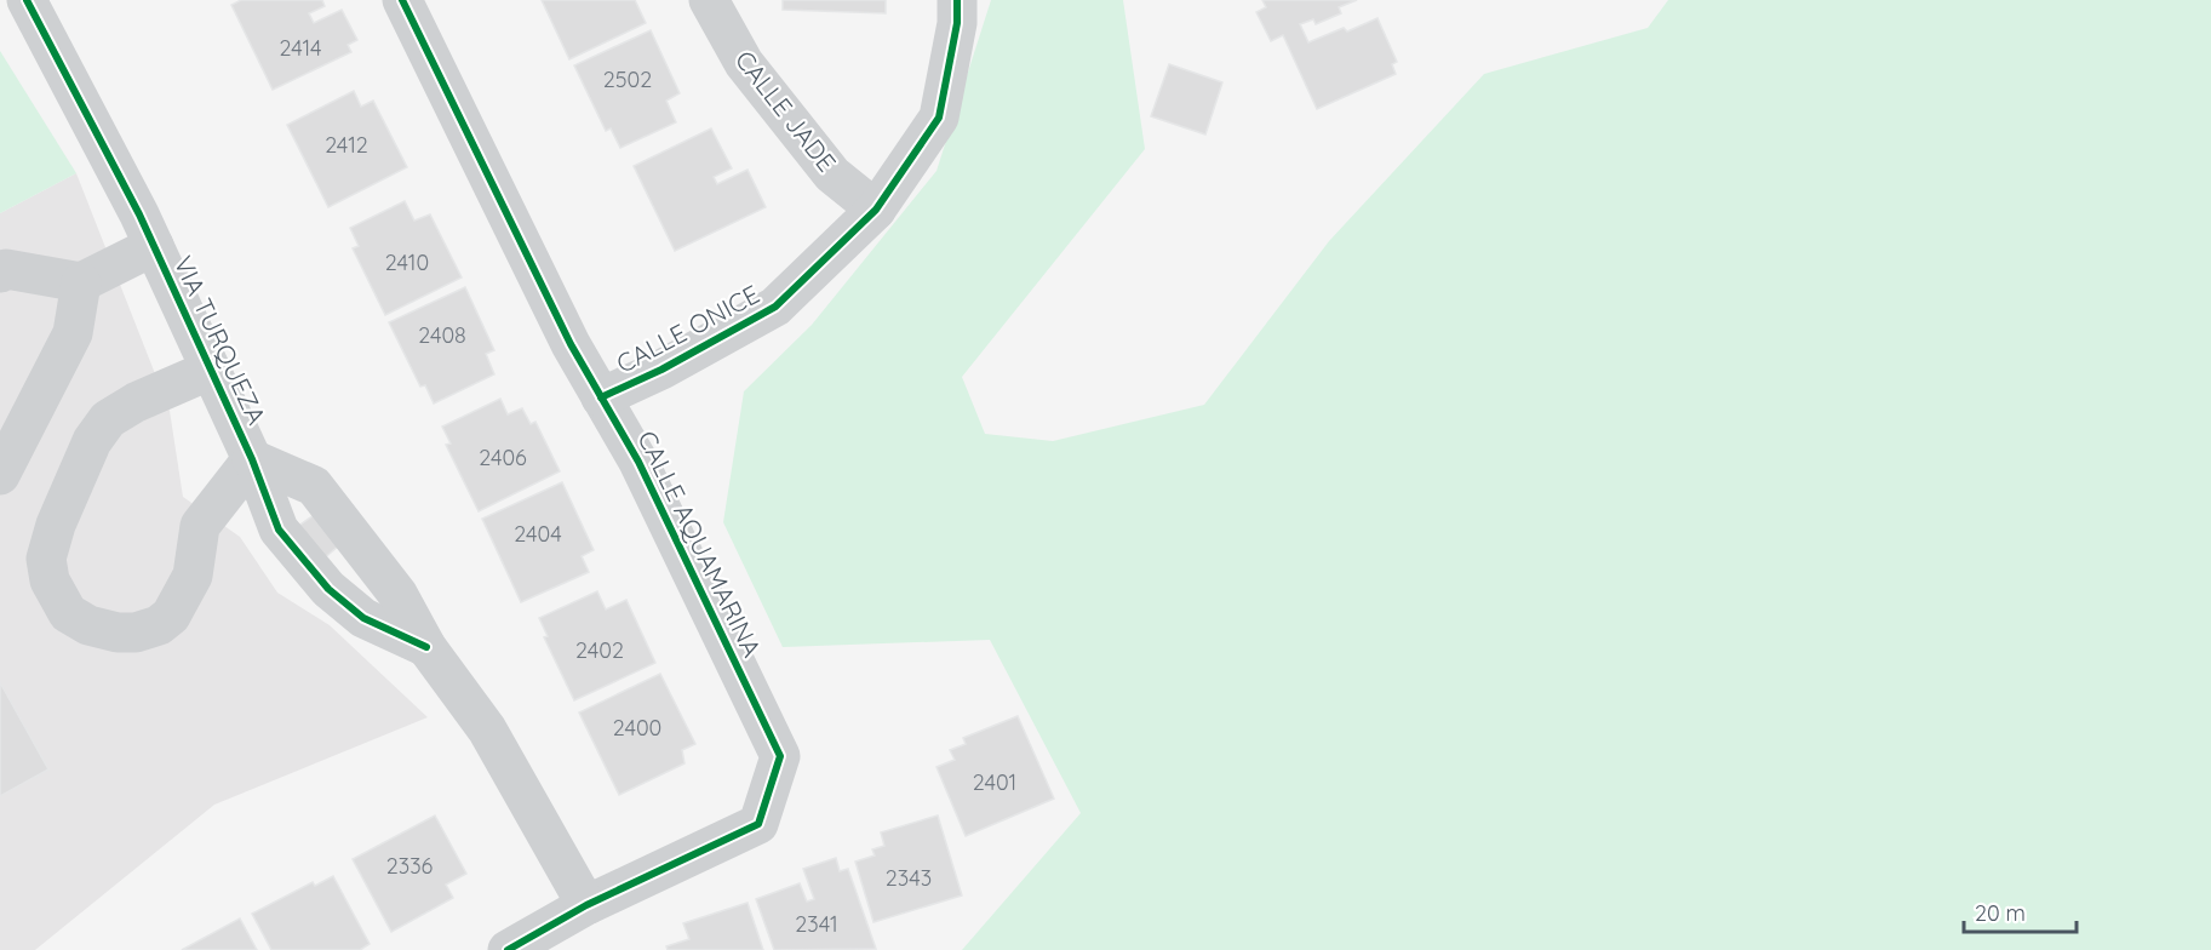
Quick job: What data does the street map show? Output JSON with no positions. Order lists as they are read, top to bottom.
{
  "streets": {
    "street": [
      "CALLE JADE",
      "CALLE ONICE",
      "VIA TURQUEZA",
      "CALLE AQUAMARINA"
    ]
  },
  "crossings": [
    ["CALLE JADE", "CALLE ONICE"],
    ["CALLE ONICE", "CALLE AQUAMARINA"],
    ["VIA TURQUEZA", "CALLE AQUAMARINA"]
  ],
  "house_numbers": [
    "2414",
    "2502",
    "2412",
    "2410",
    "2408",
    "2406",
    "2404",
    "2402",
    "2400",
    "2401",
    "2336",
    "2343",
    "2341"
  ],
  "scale_bar": "20 m"
}
